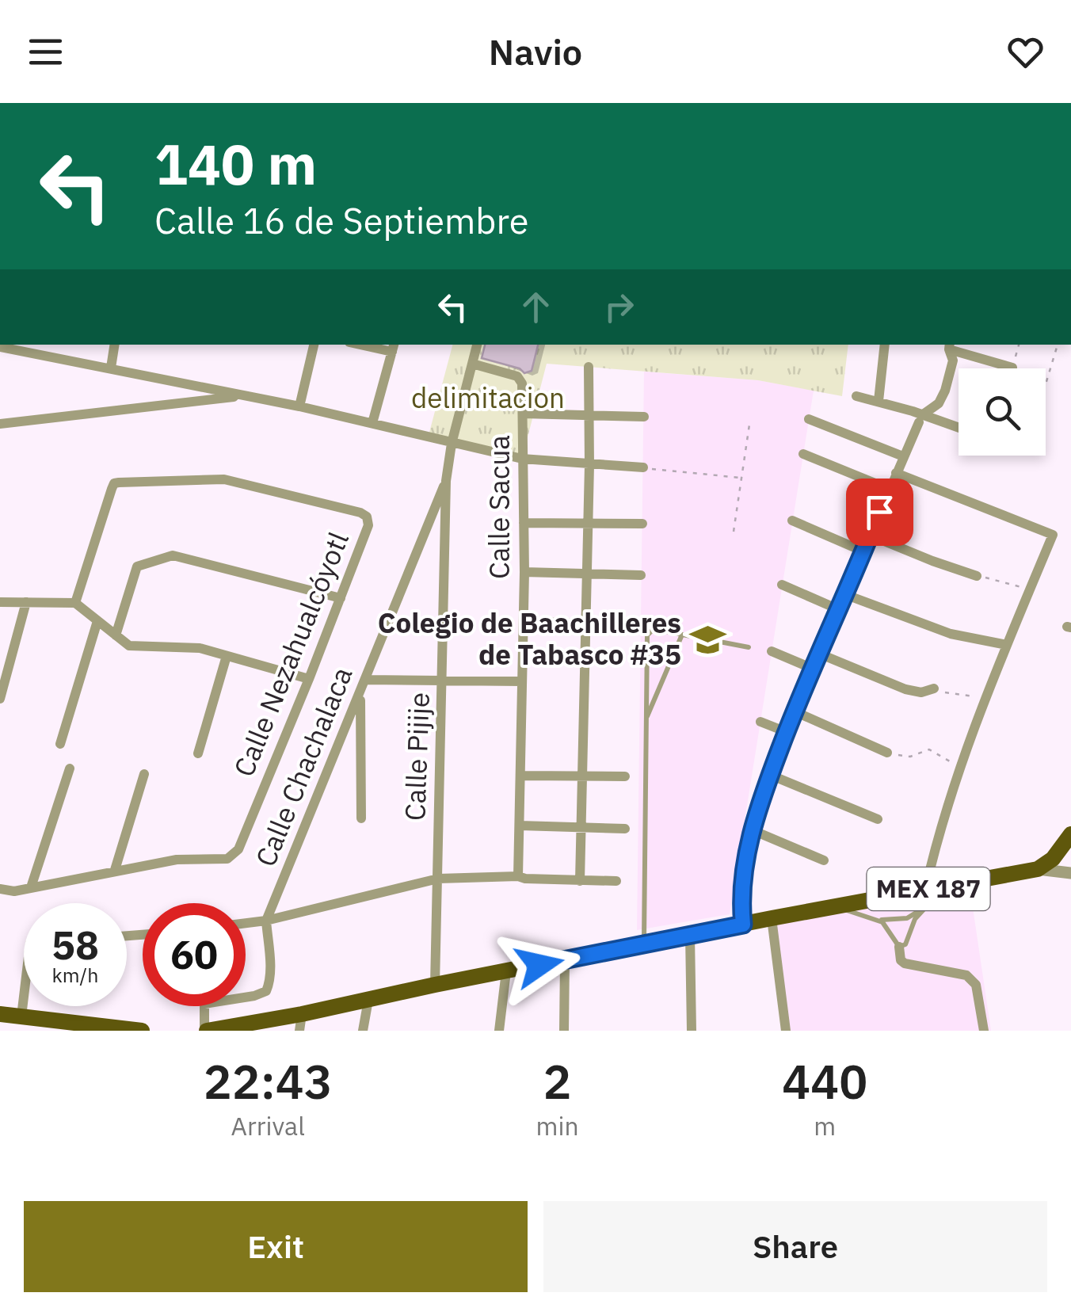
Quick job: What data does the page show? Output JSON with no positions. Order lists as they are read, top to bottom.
{
  "streets": {
    "main road": ["MEX 187"],
    "street": [
      "Calle Sacua",
      "Calle Nezahualcóyotl",
      "Calle Pijije",
      "Calle Chachalaca"
    ]
  },
  "crossings": [
    ["Calle Pijije", "Calle Chachalaca"],
    ["Calle Pijije", "MEX 187"],
    ["Calle Chachalaca", "MEX 187"]
  ],
  "parks": ["delimitacion"],
  "places": {
    "school or university": ["Colegio de Baachilleres de Tabasco #35"]
  },
  "page": {
    "header": "Navio",
    "turn": ["140 m", "Calle 16 de Septiembre"],
    "speed": "58 km/h",
    "limit": "60",
    "eta": [
      "22:43",
      "Arrival",
      "2",
      "min",
      "440",
      "m"
    ],
    "buttons": ["Exit", "Share"]
  }
}
